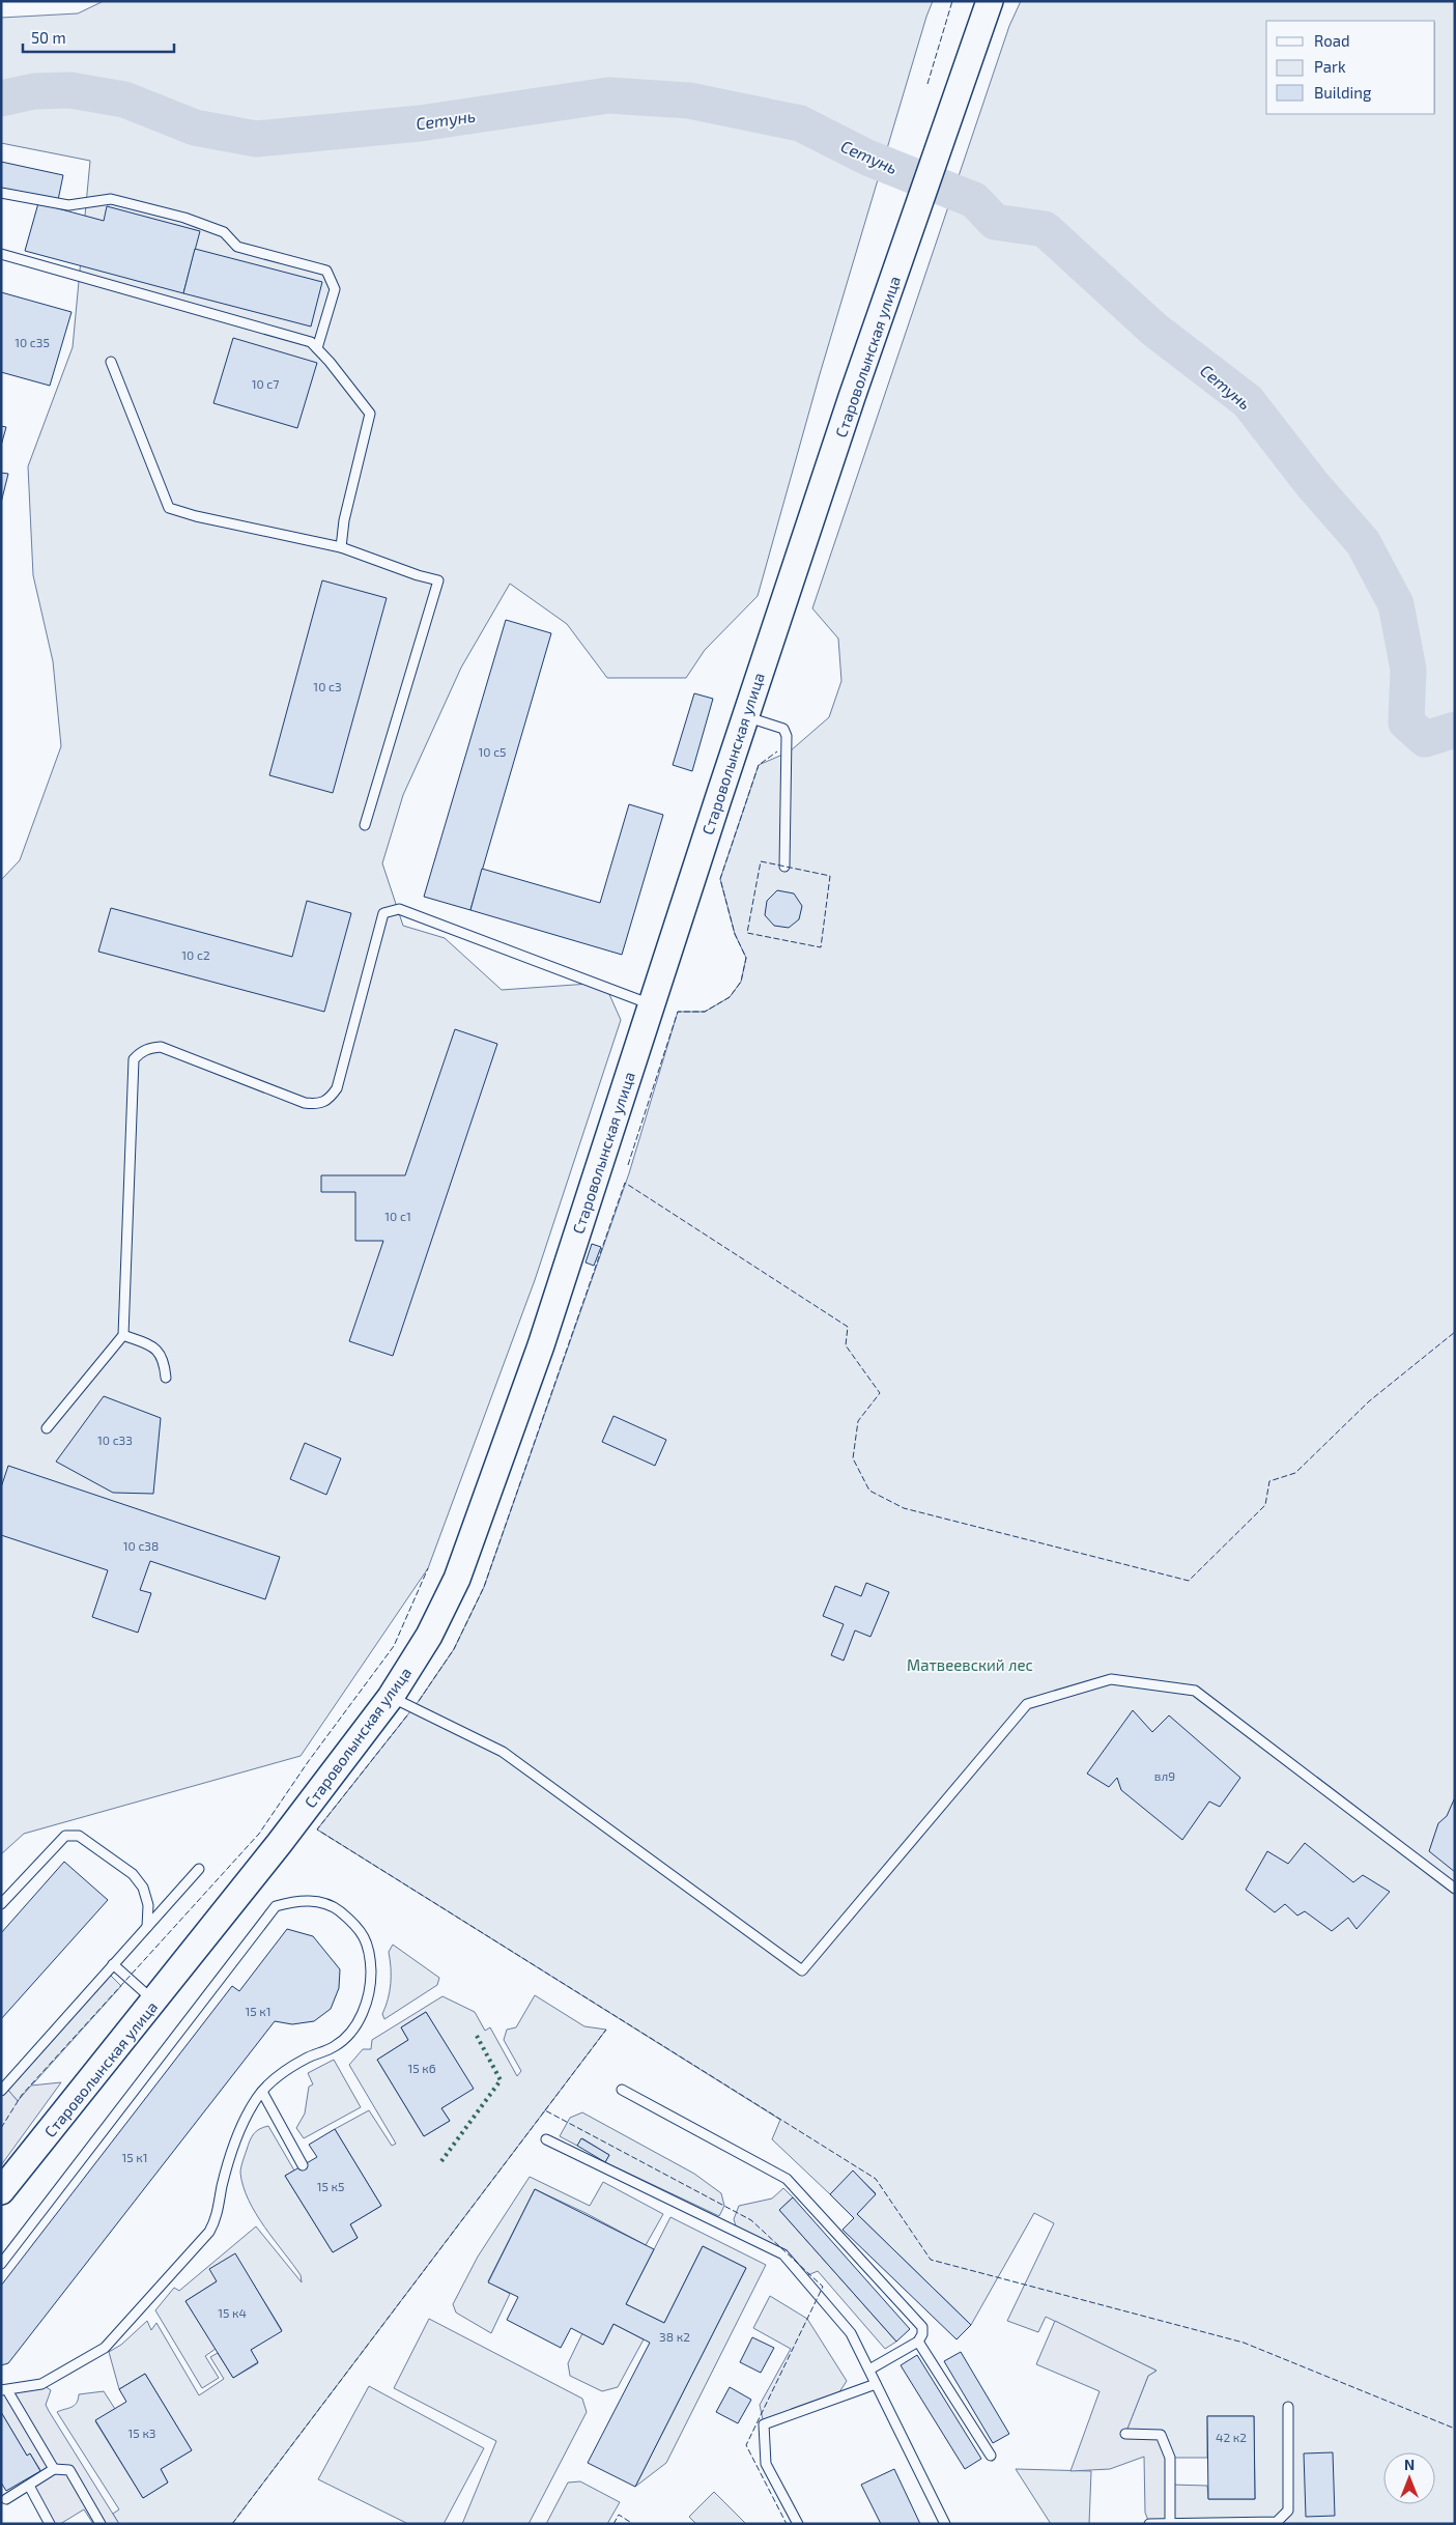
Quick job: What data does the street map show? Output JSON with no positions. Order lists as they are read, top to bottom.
{
  "streets": {
    "street": ["Староволынская улица"]
  },
  "water": ["Сетунь"],
  "parks": ["Матвеевский лес"],
  "house_numbers": [
    "10 с35",
    "10 с7",
    "10 с3",
    "10 с5",
    "10 с2",
    "10 с1",
    "10 с33",
    "10 с38",
    "вл9",
    "15 к1",
    "15 к6",
    "15 к1",
    "15 к5",
    "15 к4",
    "38 к2",
    "15 к3",
    "42 к2"
  ],
  "legend": ["Road", "Park", "Building"],
  "scale_bar": "50 m",
  "north": "top"
}
